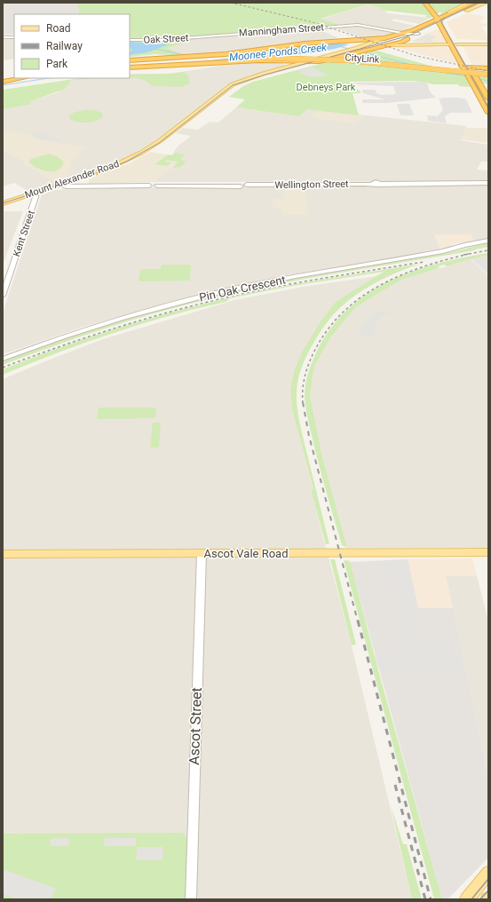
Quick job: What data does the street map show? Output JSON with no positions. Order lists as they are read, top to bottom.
{
  "streets": {
    "highway": ["CityLink", "Mount Alexander Road"],
    "main road": ["Ascot Vale Road"],
    "street": [
      "Manningham Street",
      "Oak Street",
      "Wellington Street",
      "Kent Street",
      "Pin Oak Crescent",
      "Ascot Street"
    ]
  },
  "crossings": [
    ["Manningham Street", "Oak Street"],
    ["Mount Alexander Road", "Wellington Street"],
    ["Mount Alexander Road", "Kent Street"],
    ["Ascot Vale Road", "Ascot Street"]
  ],
  "water": ["Moonee Ponds Creek"],
  "parks": ["Debneys Park"],
  "legend": ["Road", "Railway", "Park"]
}
